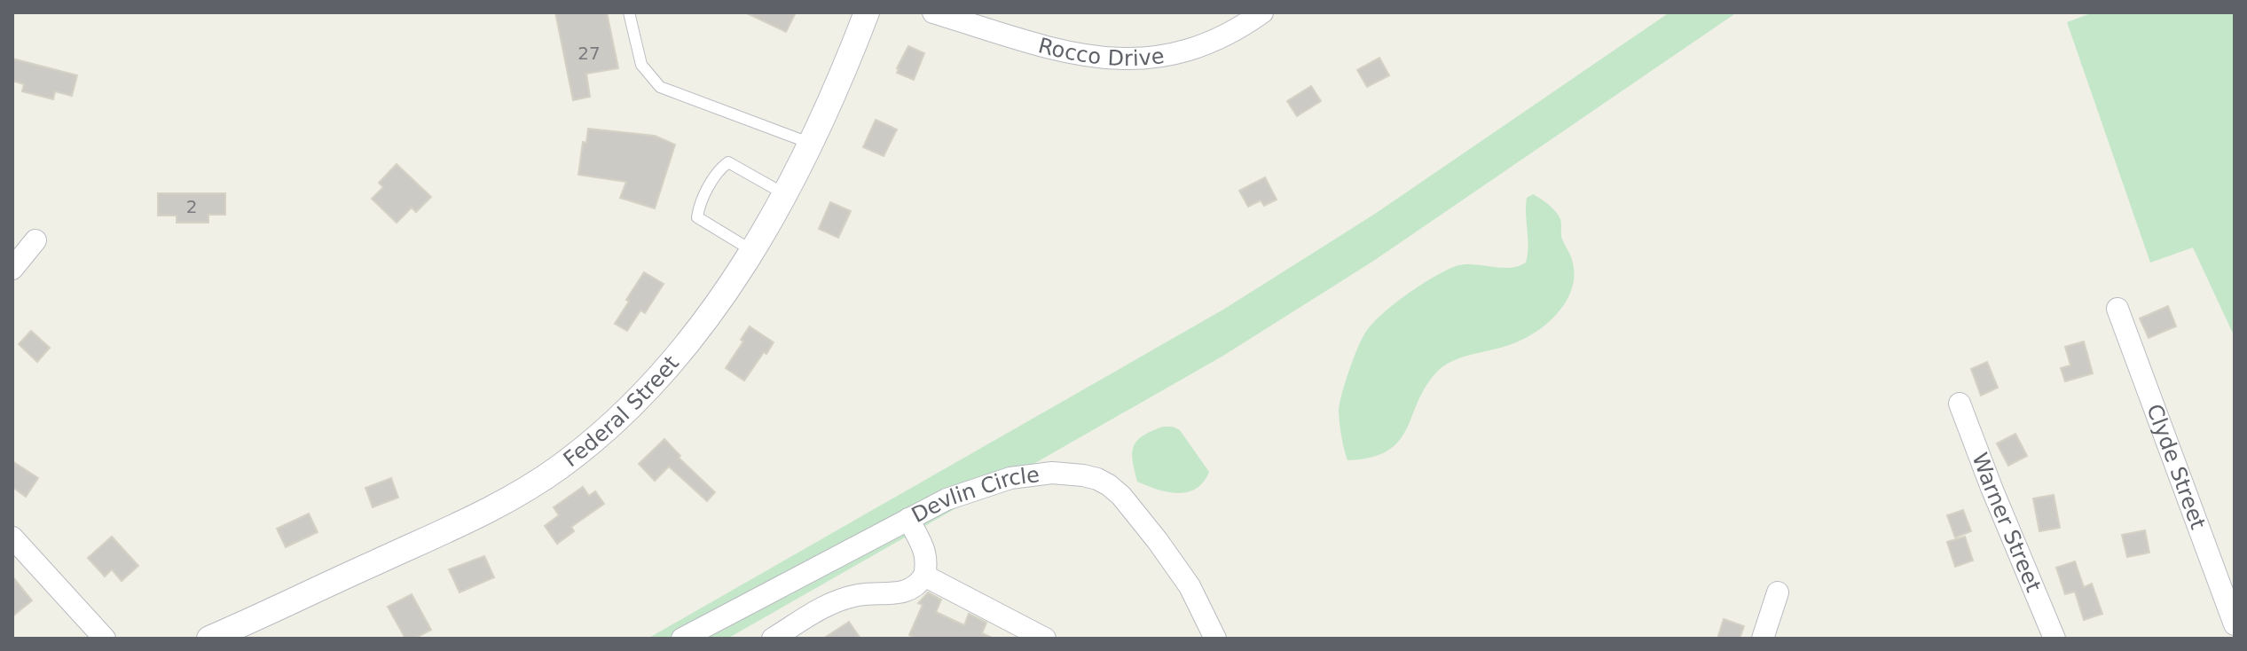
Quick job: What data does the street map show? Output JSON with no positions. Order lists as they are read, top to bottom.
{
  "streets": {
    "street": [
      "Rocco Drive",
      "Federal Street",
      "Clyde Street",
      "Devlin Circle",
      "Warner Street"
    ]
  },
  "house_numbers": ["27", "2"]
}
